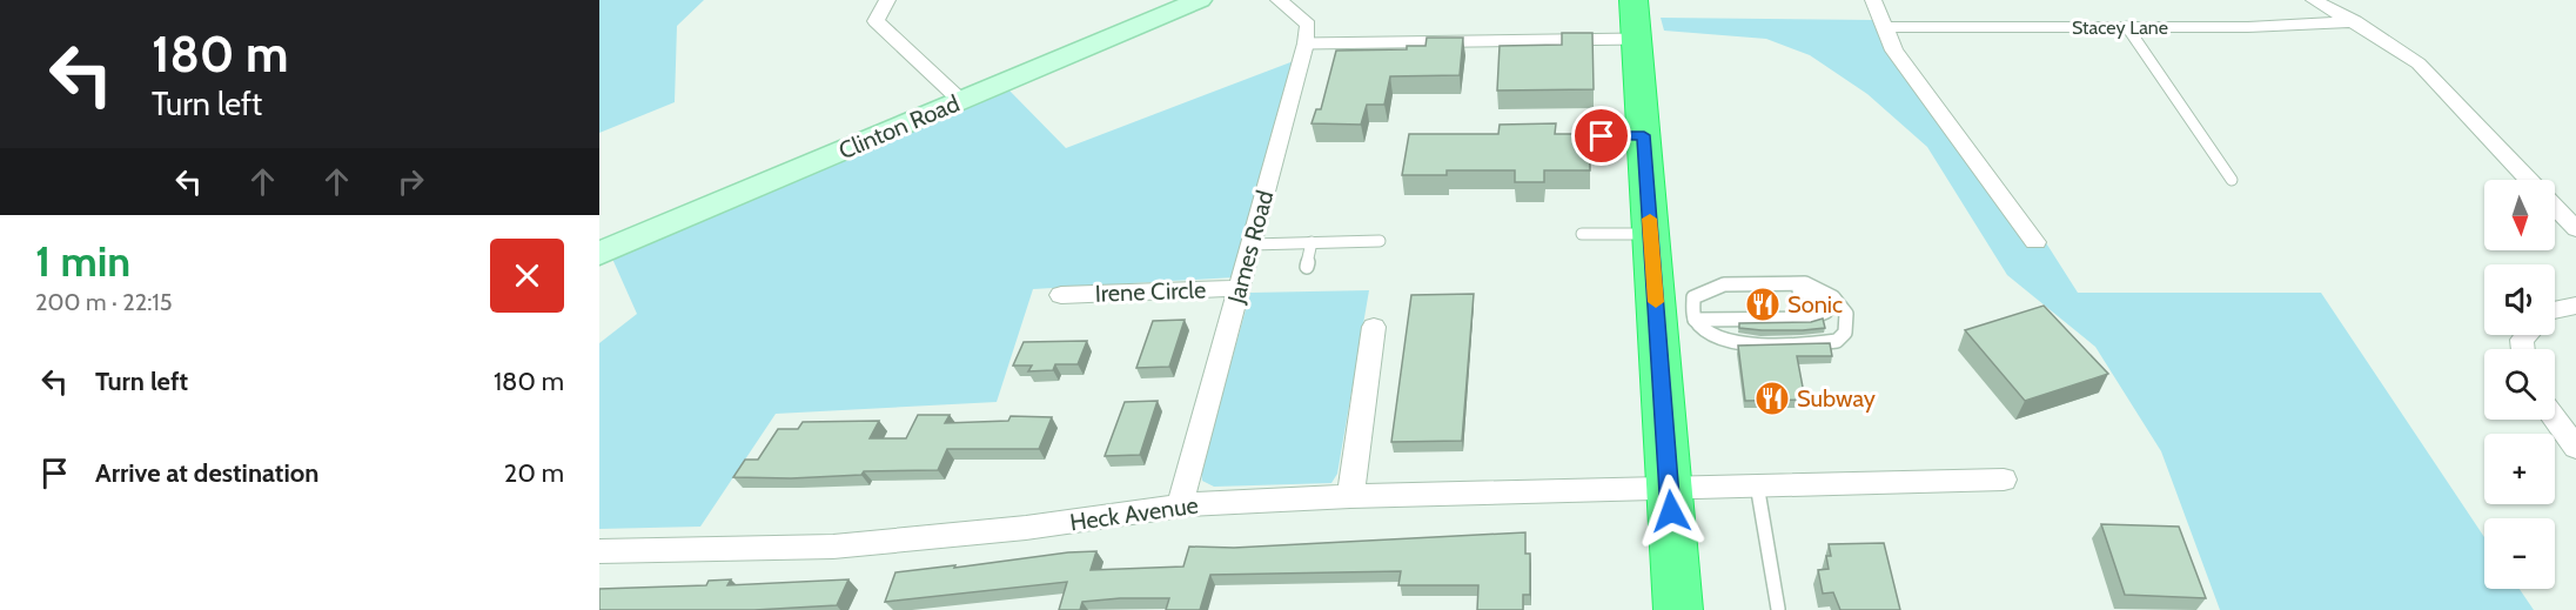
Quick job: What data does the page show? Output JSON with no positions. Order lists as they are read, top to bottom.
{
  "streets": {
    "street": [
      "Stacey Lane",
      "Clinton Road",
      "James Road",
      "Irene Circle",
      "Heck Avenue"
    ]
  },
  "crossings": [
    ["James Road", "Irene Circle"],
    ["James Road", "Heck Avenue"]
  ],
  "places": {
    "restaurant": ["Sonic", "Subway"]
  },
  "north": "bottom",
  "page": {
    "turn": ["180 m", "Turn left"],
    "map_buttons": ["+", "−"],
    "heading": ["1 min", "200 m · 22:15"],
    "list": [
      {
        "name": "Turn left",
        "value": "180 m"
      },
      {
        "name": "Arrive at destination",
        "value": "20 m"
      }
    ]
  }
}
